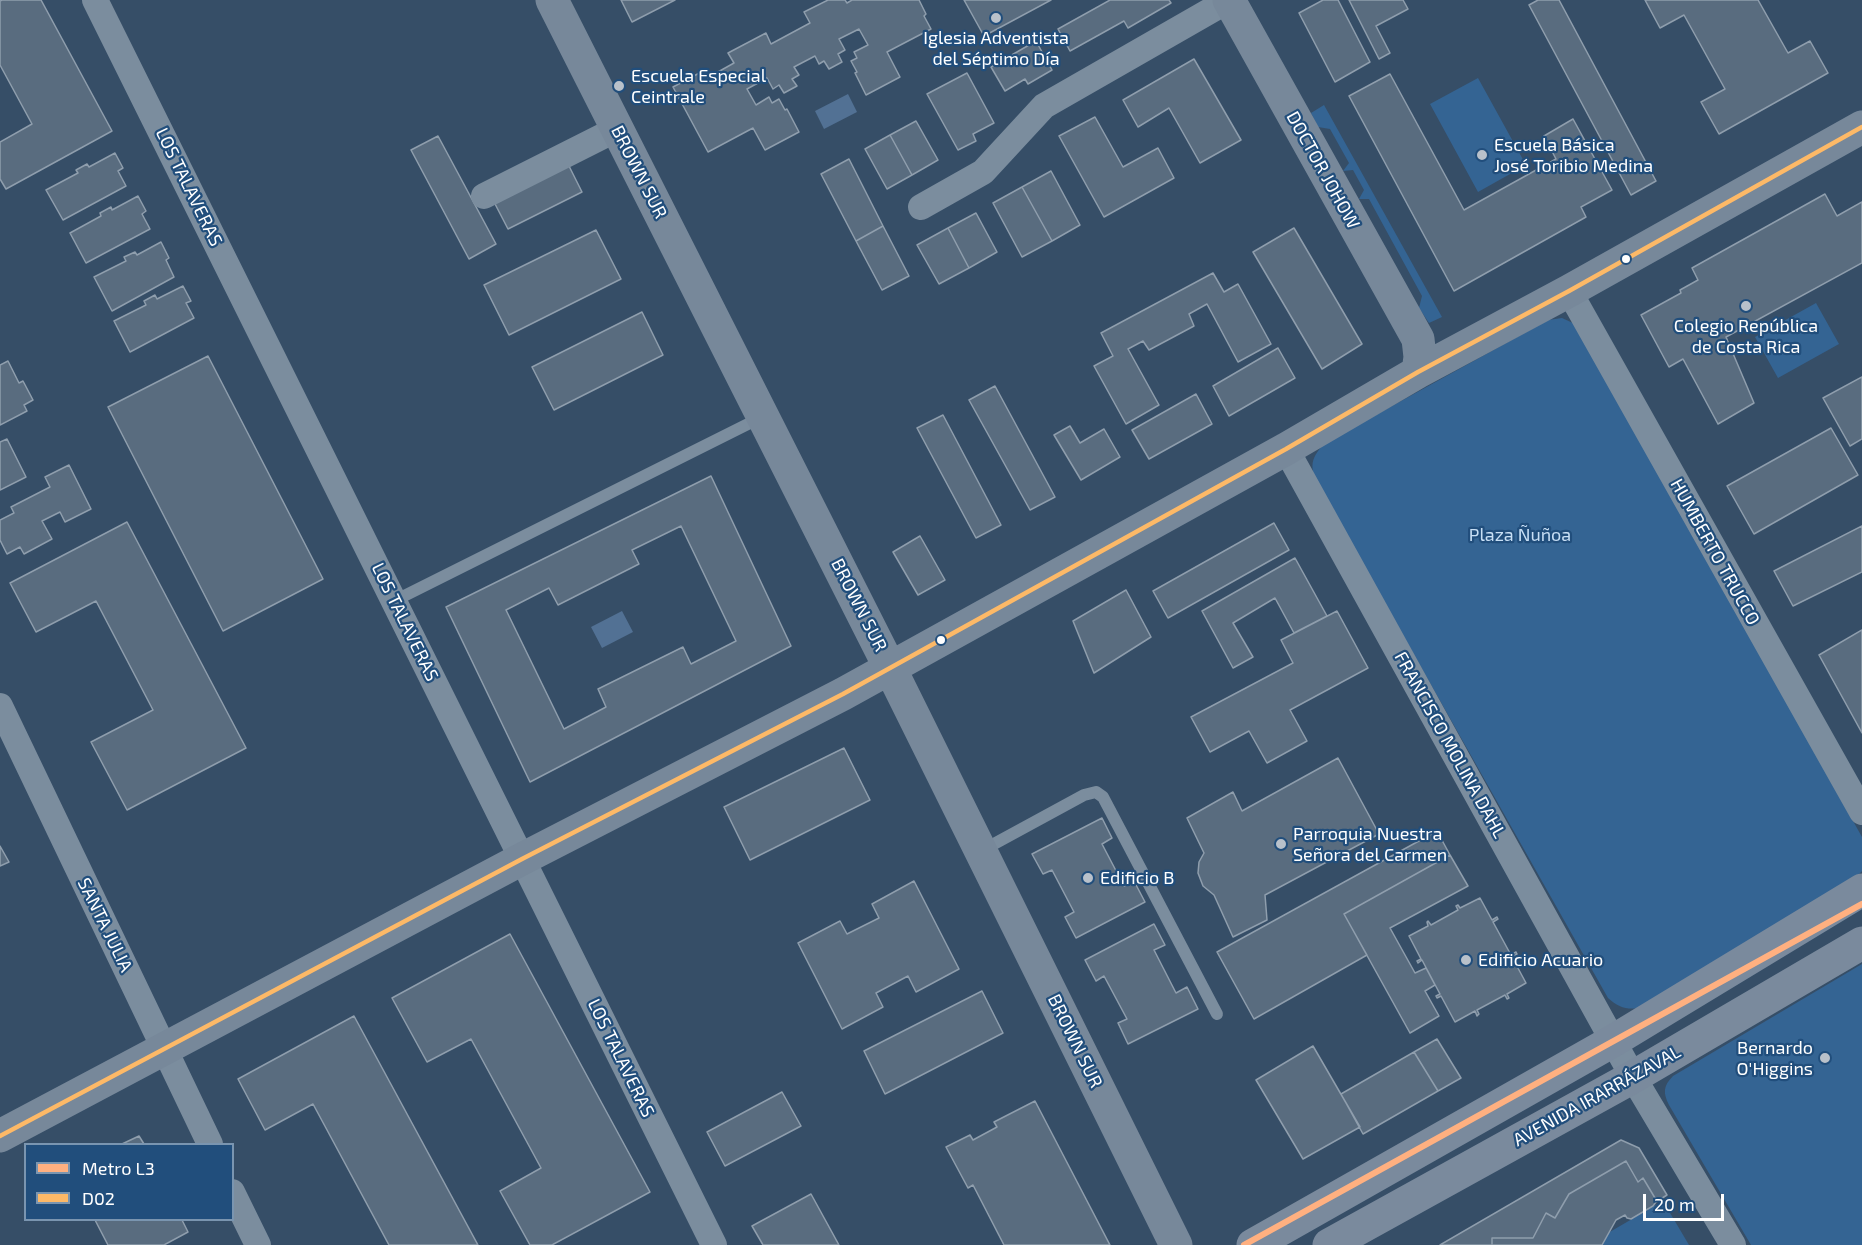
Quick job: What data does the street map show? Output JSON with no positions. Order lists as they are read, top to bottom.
{
  "streets": {
    "main road": ["DOCTOR JOHOW", "BROWN SUR", "AVENIDA IRARRÁZAVAL"],
    "street": [
      "LOS TALAVERAS",
      "HUMBERTO TRUCCO",
      "FRANCISCO MOLINA DAHL",
      "SANTA JULIA"
    ]
  },
  "crossings": [
    ["FRANCISCO MOLINA DAHL", "AVENIDA IRARRÁZAVAL"]
  ],
  "parks": ["Plaza Ñuñoa"],
  "places": [
    "Iglesia Adventista del Séptimo Día",
    "Escuela Especial Ceintrale",
    "Escuela Básica José Toribio Medina",
    "Colegio República de Costa Rica",
    "Parroquia Nuestra Señora del Carmen",
    "Edificio B",
    "Edificio Acuario",
    "Bernardo O'Higgins"
  ],
  "lines": ["transit line D02", "metro line L3"],
  "legend": ["Metro L3", "D02"],
  "scale_bar": "20 m"
}
